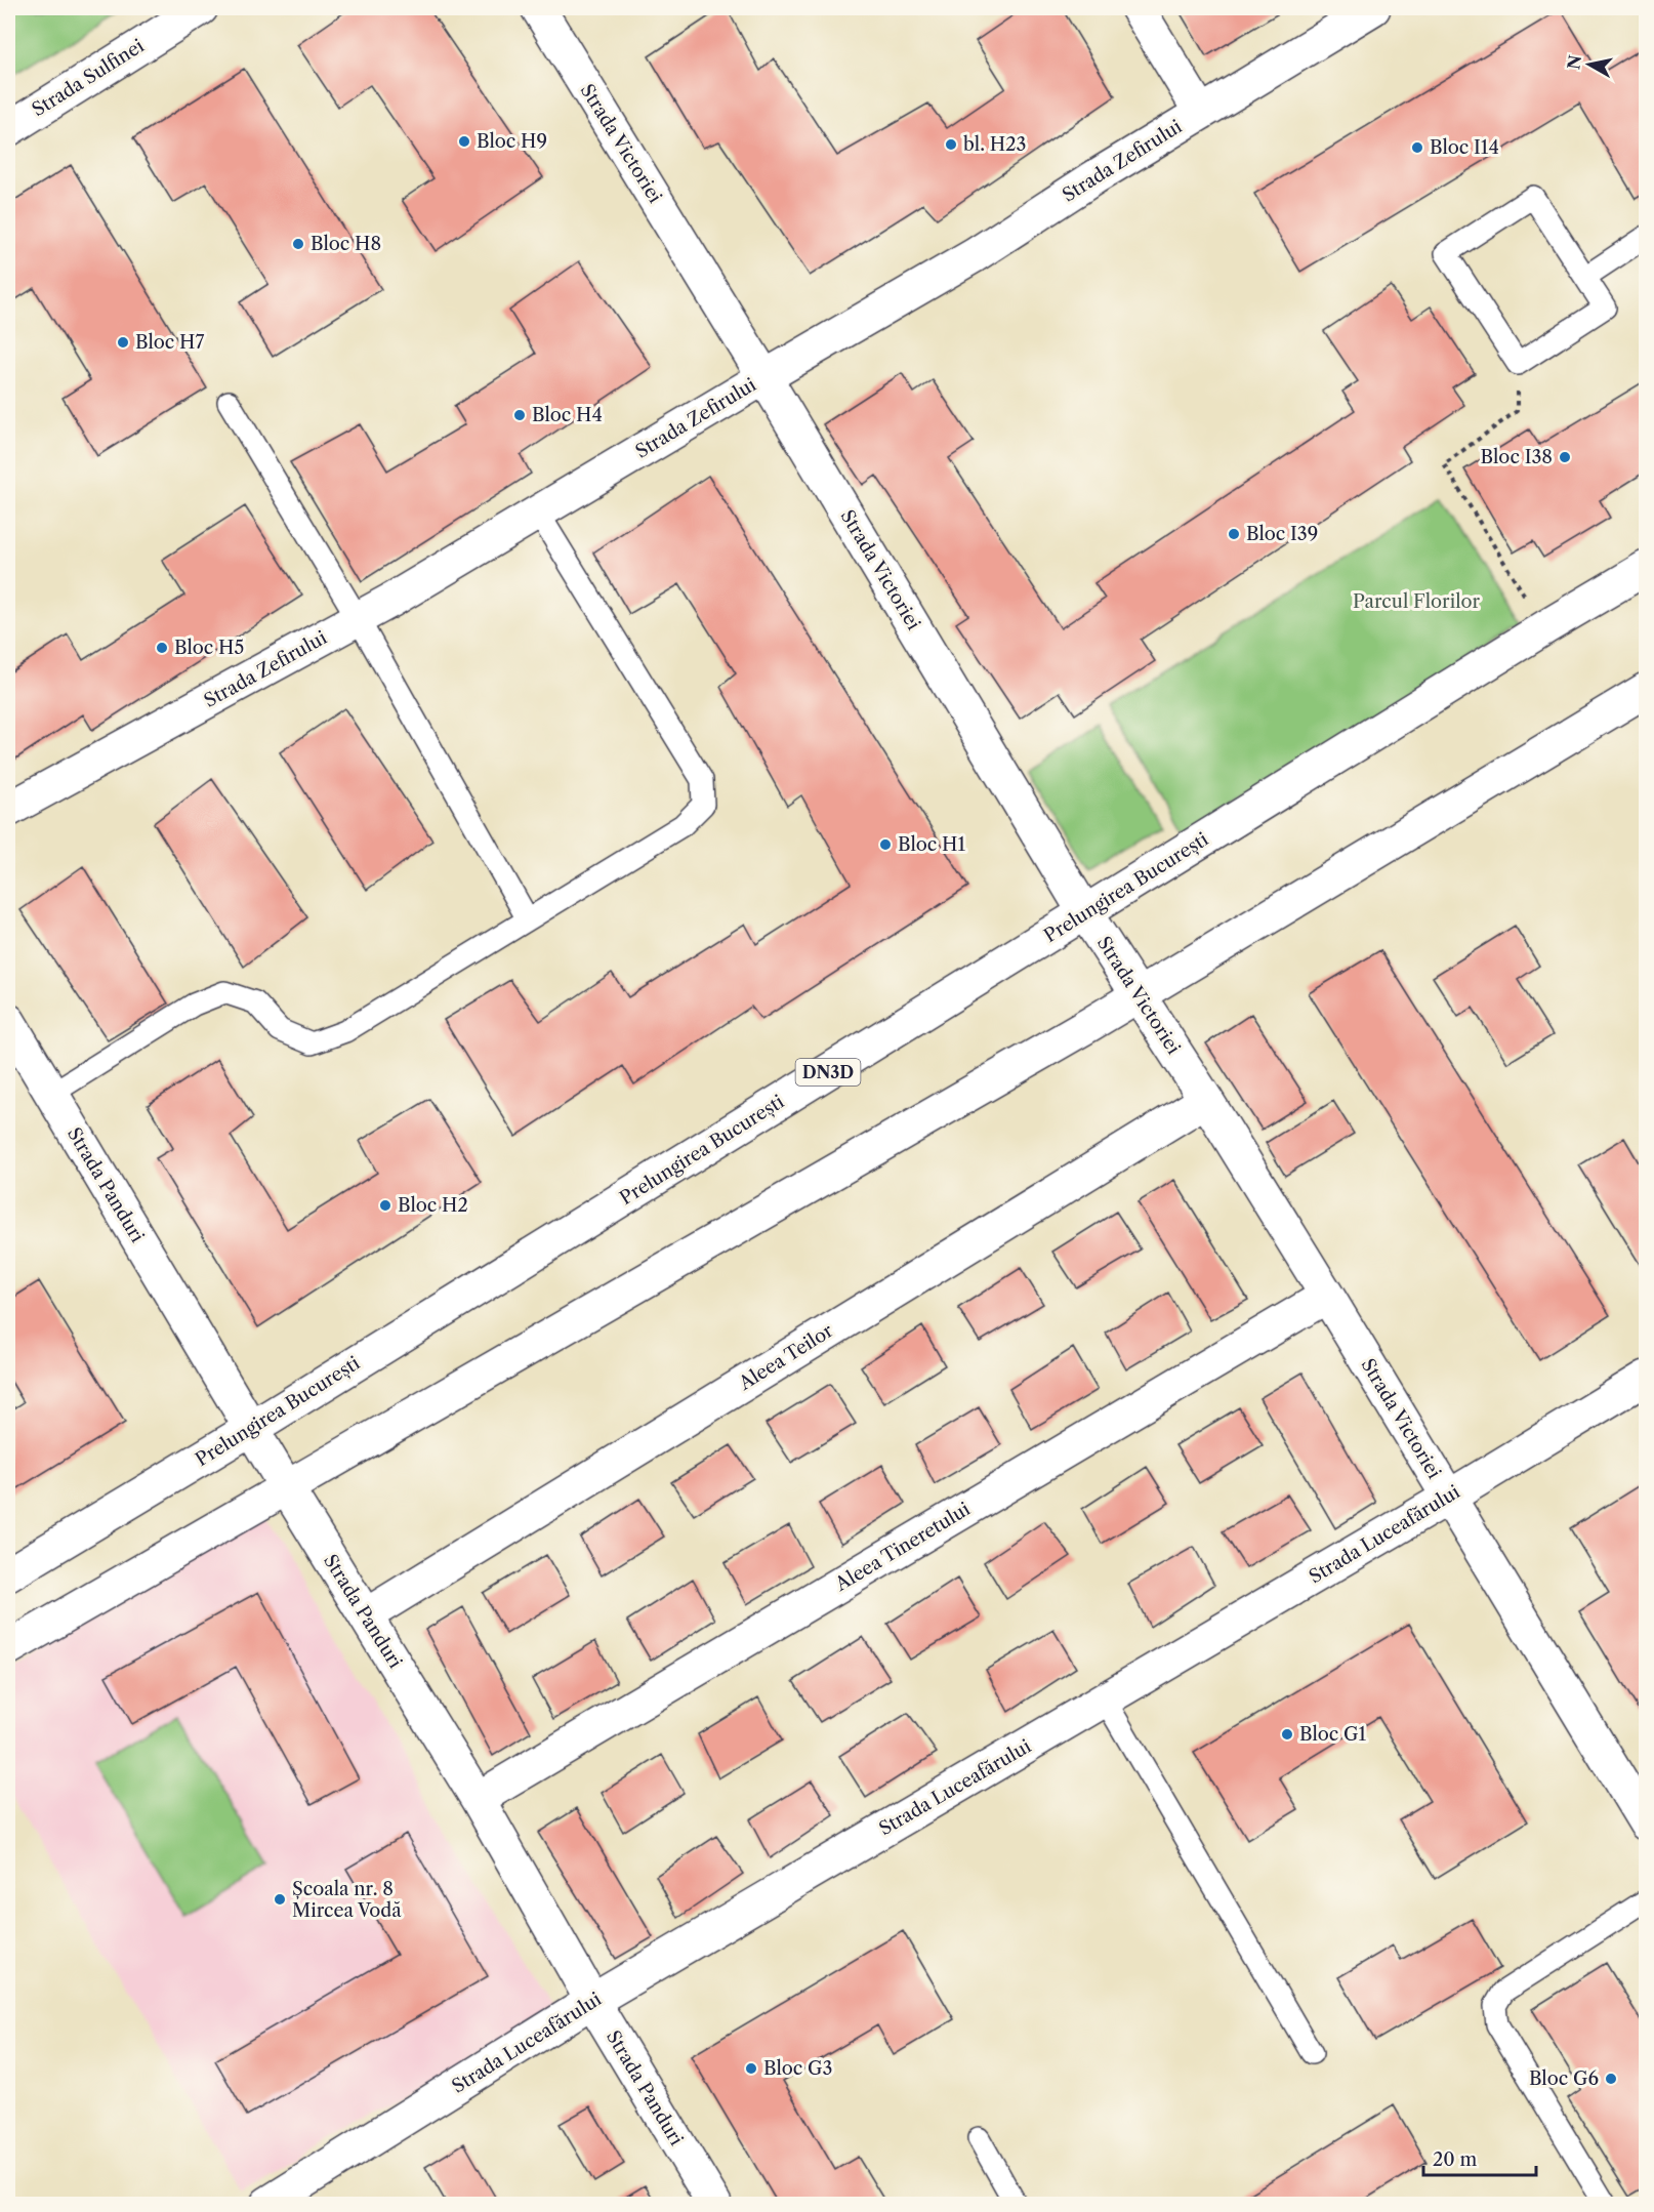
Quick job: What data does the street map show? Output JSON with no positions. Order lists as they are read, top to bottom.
{
  "streets": {
    "street": [
      "Strada Sulfinei",
      "Strada Victoriei",
      "Strada Zefirului",
      "Prelungirea București",
      "DN3D",
      "Strada Panduri",
      "Aleea Teilor",
      "Strada Luceafărului",
      "Aleea Tineretului"
    ]
  },
  "crossings": [
    ["Strada Victoriei", "Strada Zefirului"],
    ["Strada Victoriei", "Prelungirea București"],
    ["Strada Victoriei", "Aleea Teilor"],
    ["Strada Victoriei", "Strada Luceafărului"],
    ["Strada Victoriei", "Aleea Tineretului"],
    ["Prelungirea București", "Strada Panduri"],
    ["Strada Panduri", "Aleea Teilor"],
    ["Strada Panduri", "Strada Luceafărului"],
    ["Strada Panduri", "Aleea Tineretului"]
  ],
  "parks": ["Parcul Florilor"],
  "places": [
    "Bloc H9",
    "bl. H23",
    "Bloc I14",
    "Bloc H8",
    "Bloc H7",
    "Bloc H4",
    "Bloc I38",
    "Bloc I39",
    "Bloc H5",
    "Bloc H1",
    "Bloc H2",
    "Bloc G1",
    "Școala nr. 8 Mircea Vodă",
    "Bloc G3",
    "Bloc G6"
  ],
  "scale_bar": "20 m",
  "north": "left"
}
